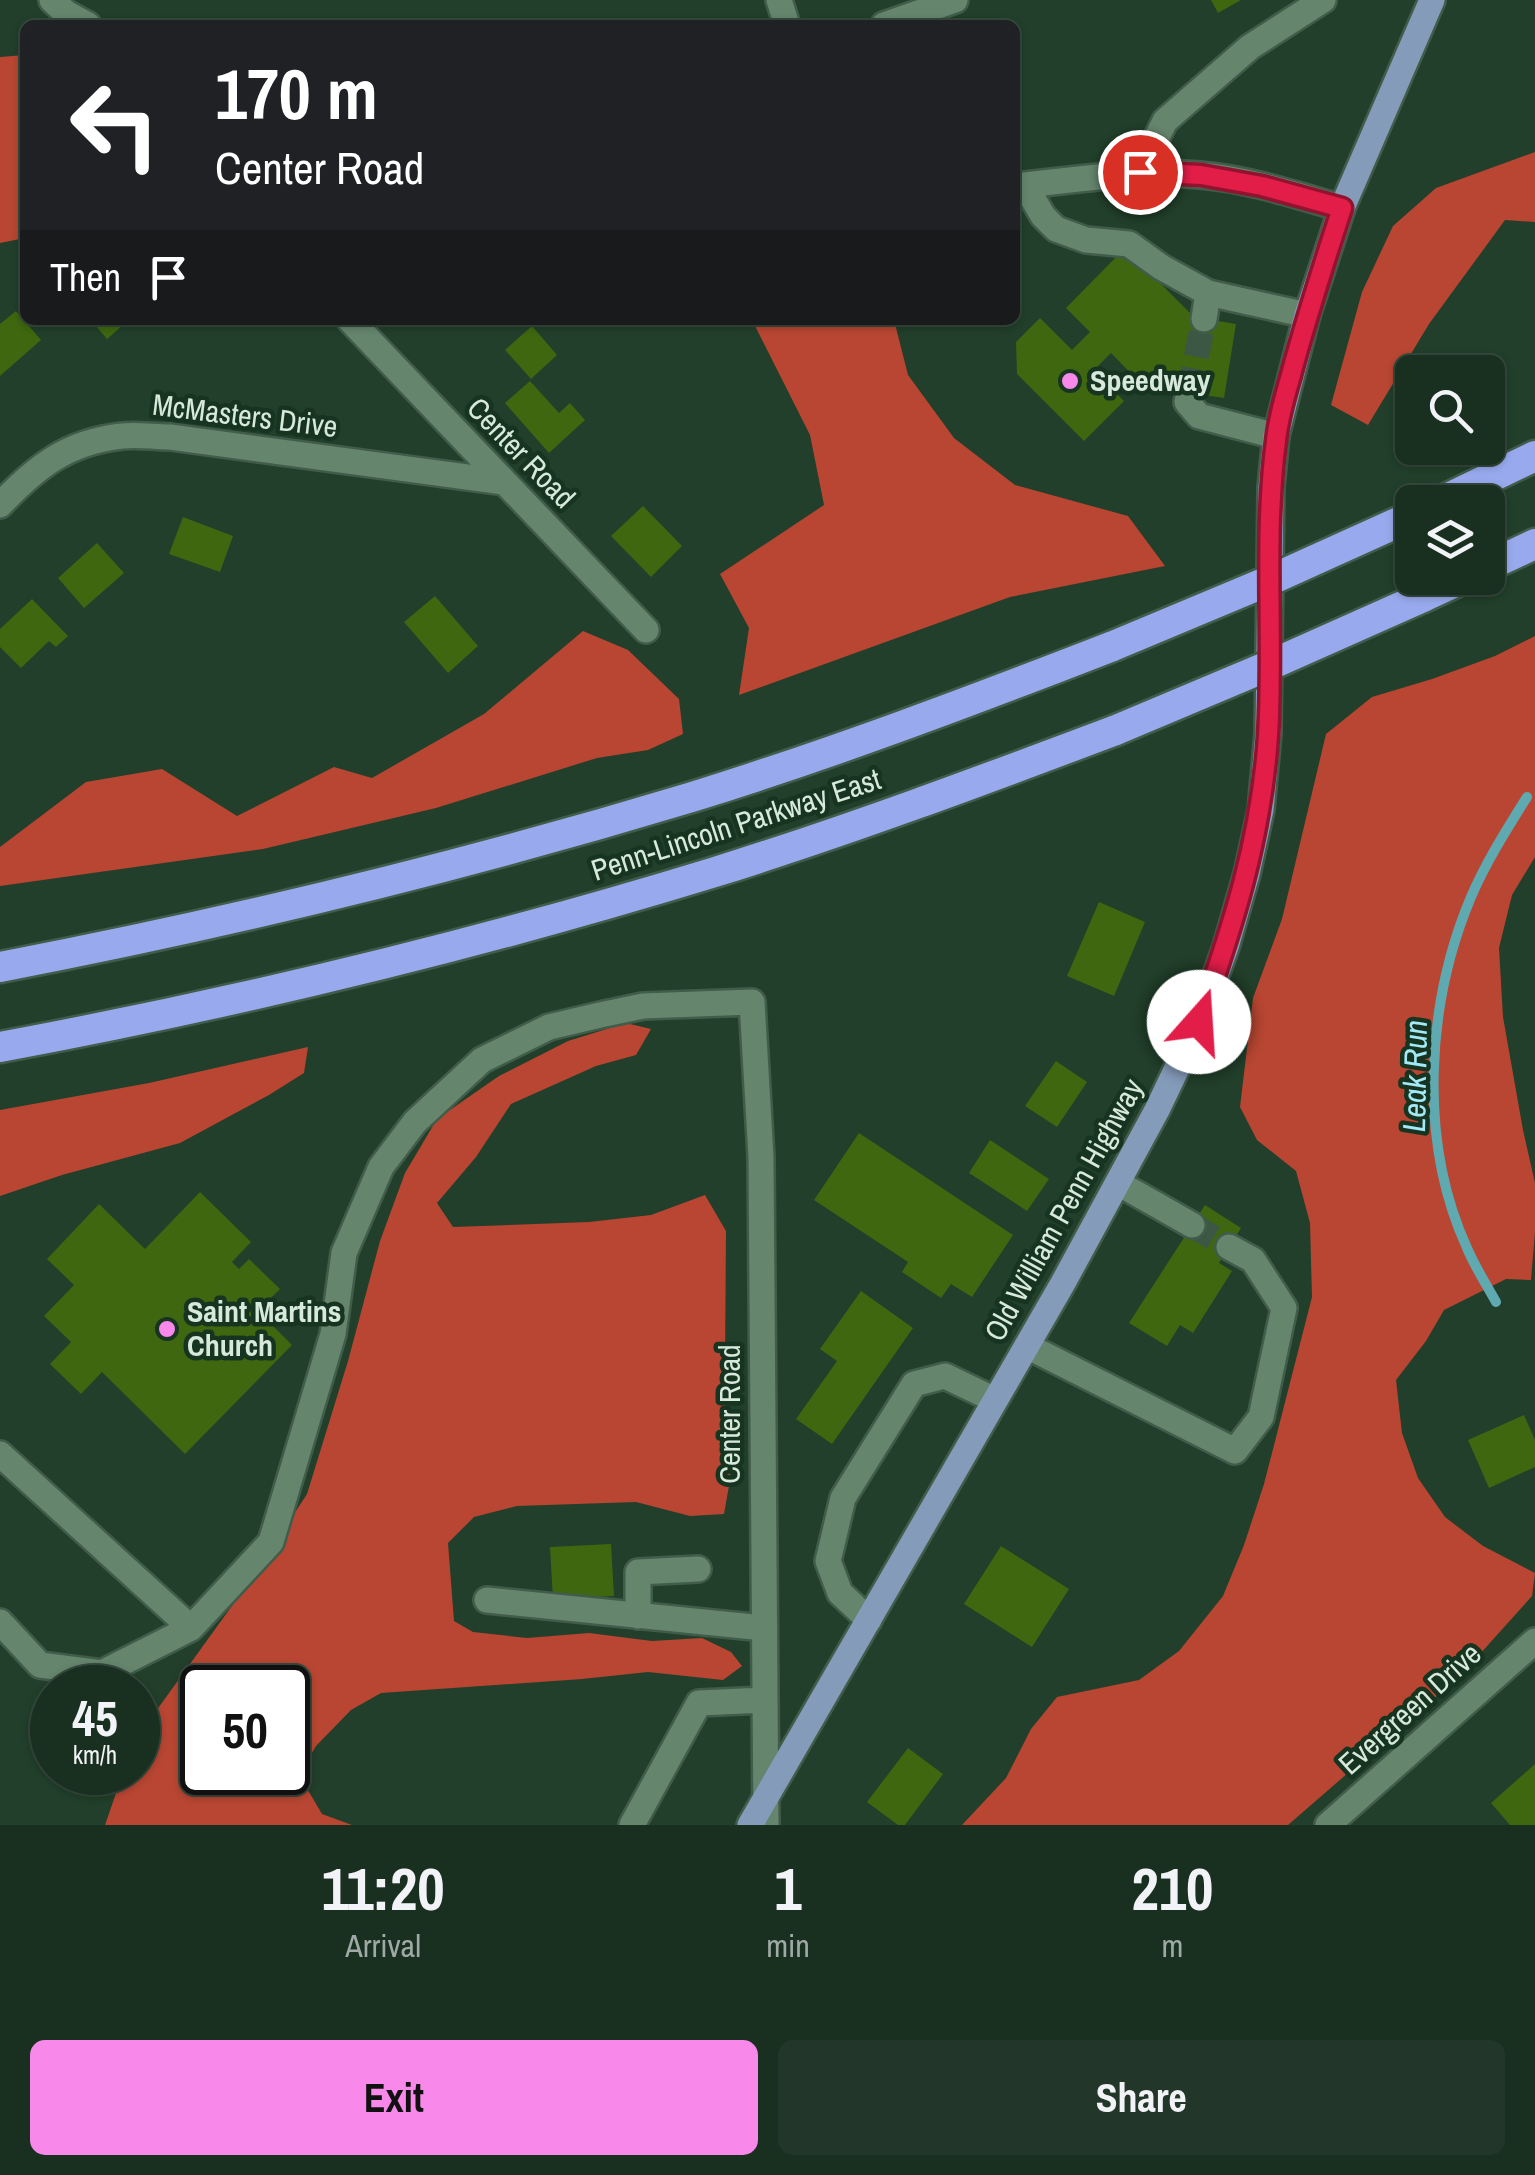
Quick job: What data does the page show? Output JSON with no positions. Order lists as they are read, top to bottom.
{
  "streets": {
    "highway": ["Penn-Lincoln Parkway East"],
    "main road": ["Old William Penn Highway"],
    "street": ["McMasters Drive", "Center Road", "Evergreen Drive"]
  },
  "crossings": [
    ["McMasters Drive", "Center Road"],
    ["Center Road", "Old William Penn Highway"]
  ],
  "water": ["Leak Run"],
  "places": ["Speedway", "Saint Martins Church"],
  "page": {
    "turn": ["170 m", "Center Road"],
    "then": "Then",
    "speed": "45 km/h",
    "limit": "50",
    "eta": [
      "11:20",
      "Arrival",
      "1",
      "min",
      "210",
      "m"
    ],
    "buttons": ["Exit", "Share"]
  }
}
